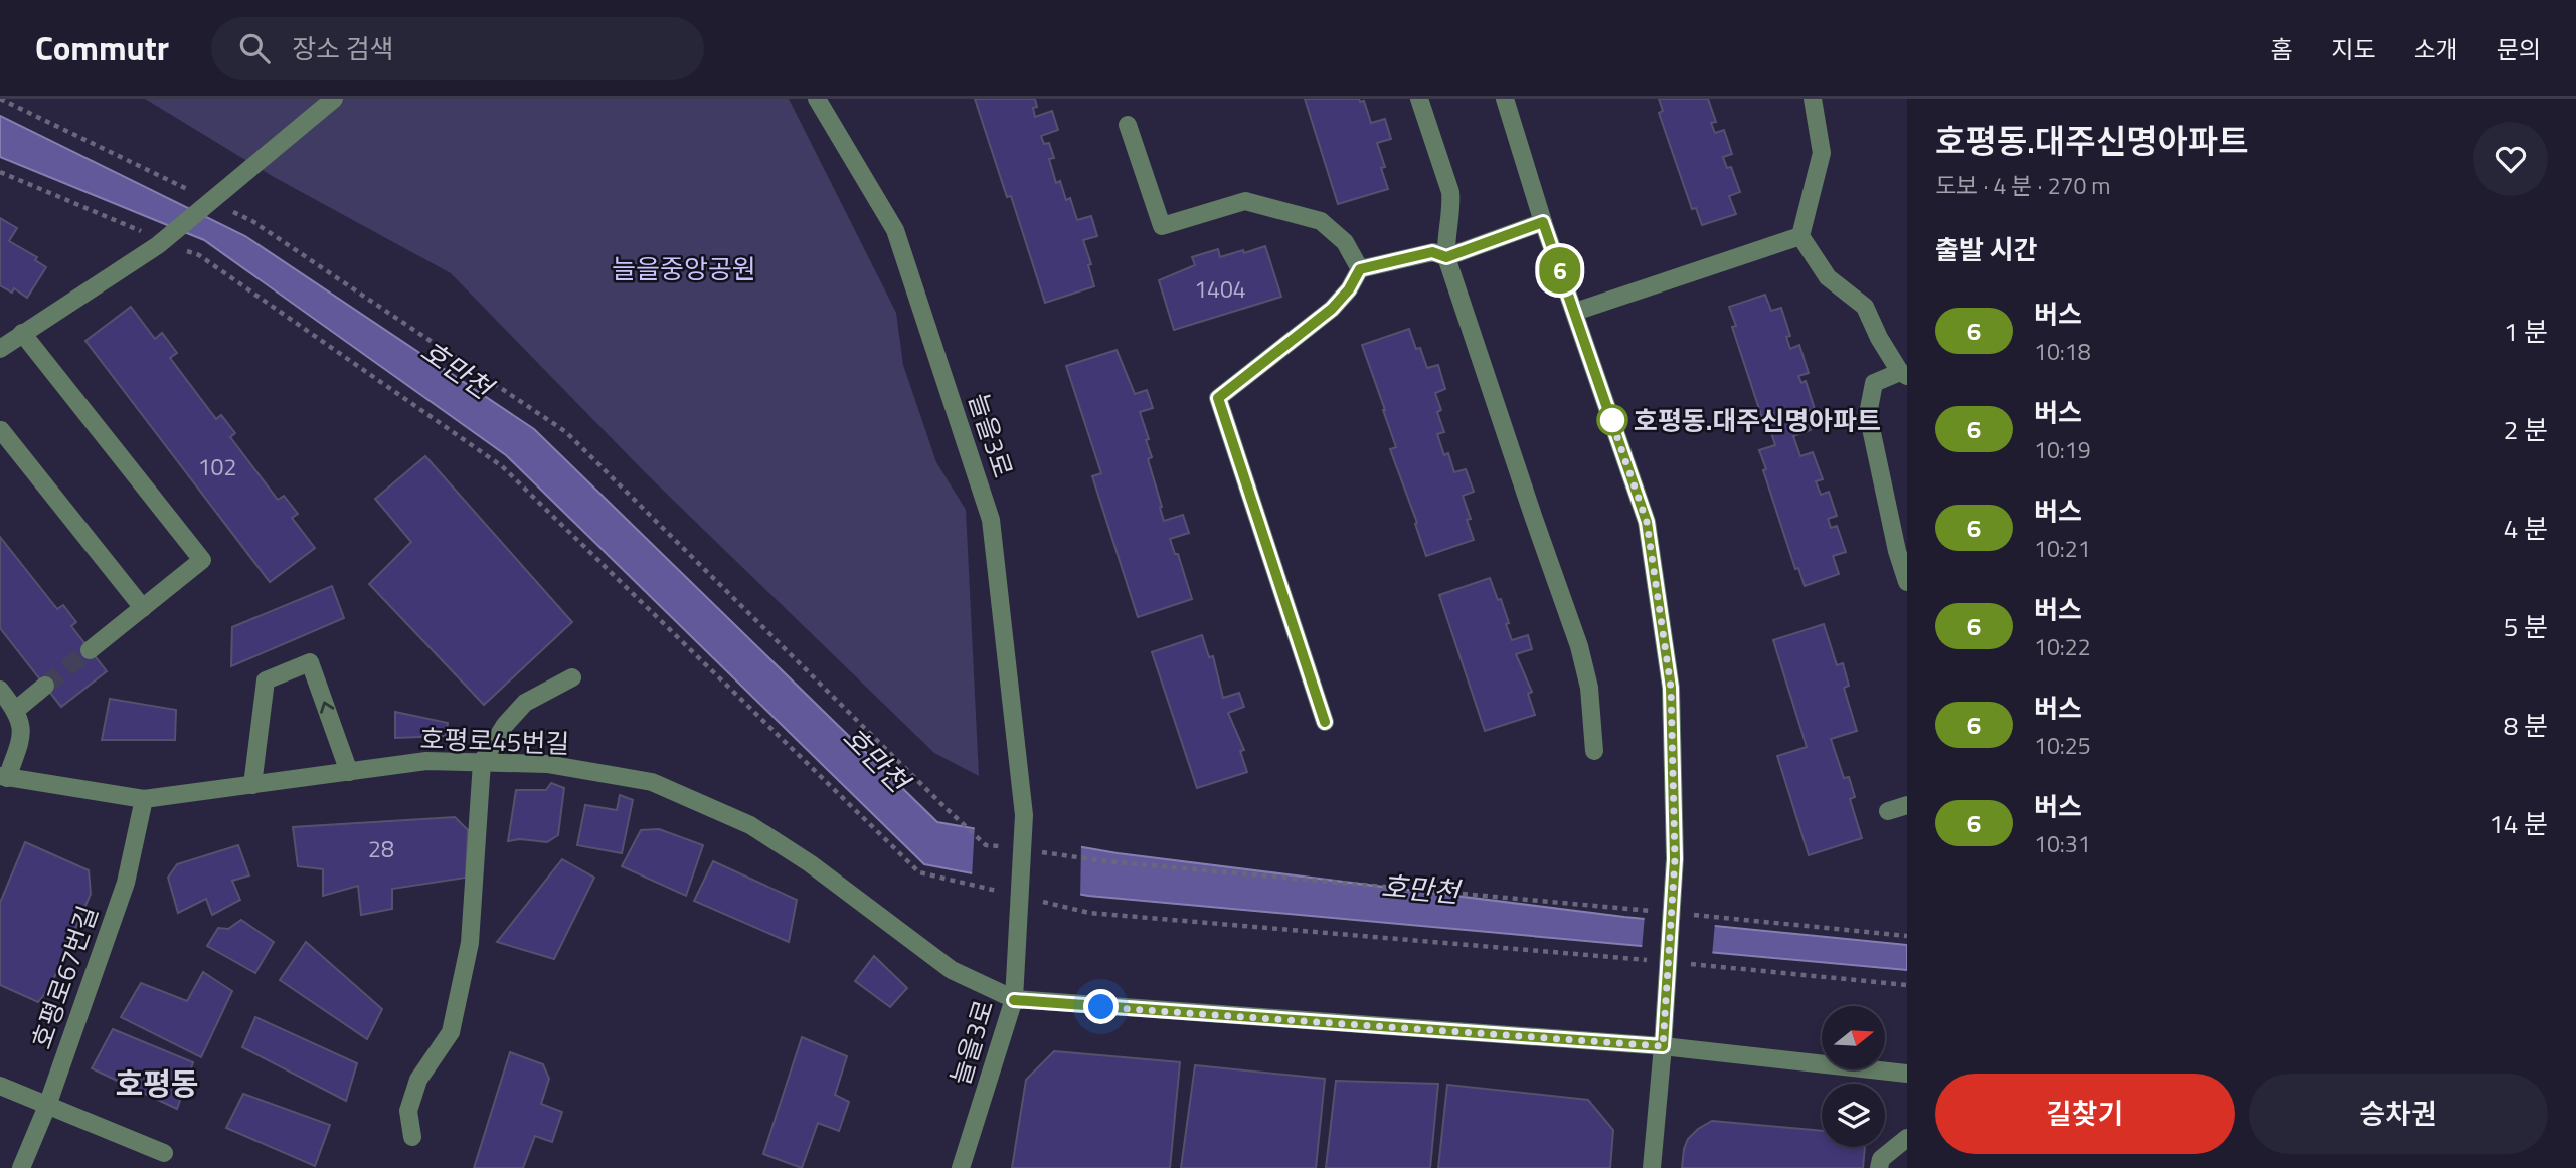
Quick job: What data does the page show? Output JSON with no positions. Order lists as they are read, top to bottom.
{
  "streets": {
    "street": ["늘을3로", "호평로45번길", "호평로67번길"]
  },
  "crossings": [
    ["늘을3로", "호평로45번길"],
    ["호평로45번길", "호평로67번길"]
  ],
  "districts": ["호평동"],
  "water": ["호만천"],
  "parks": ["늘을중앙공원"],
  "places": ["호평동.대주신명아파트"],
  "lines": ["bus line 6"],
  "house_numbers": ["1404", "102", "28"],
  "north": "right",
  "page": {
    "header": "Commutr",
    "search": "장소 검색",
    "nav": [
      "홈",
      "지도",
      "소개",
      "문의"
    ],
    "on_map": "6",
    "heading": [
      ["호평동.대주신명아파트", "도보 · 4 분 · 270 m"],
      "출발 시간"
    ],
    "list": [
      {
        "mark": "6",
        "name": "버스",
        "note": "10:18",
        "value": "1 분"
      },
      {
        "mark": "6",
        "name": "버스",
        "note": "10:19",
        "value": "2 분"
      },
      {
        "mark": "6",
        "name": "버스",
        "note": "10:21",
        "value": "4 분"
      },
      {
        "mark": "6",
        "name": "버스",
        "note": "10:22",
        "value": "5 분"
      },
      {
        "mark": "6",
        "name": "버스",
        "note": "10:25",
        "value": "8 분"
      },
      {
        "mark": "6",
        "name": "버스",
        "note": "10:31",
        "value": "14 분"
      }
    ],
    "buttons": ["길찾기", "승차권"]
  }
}
